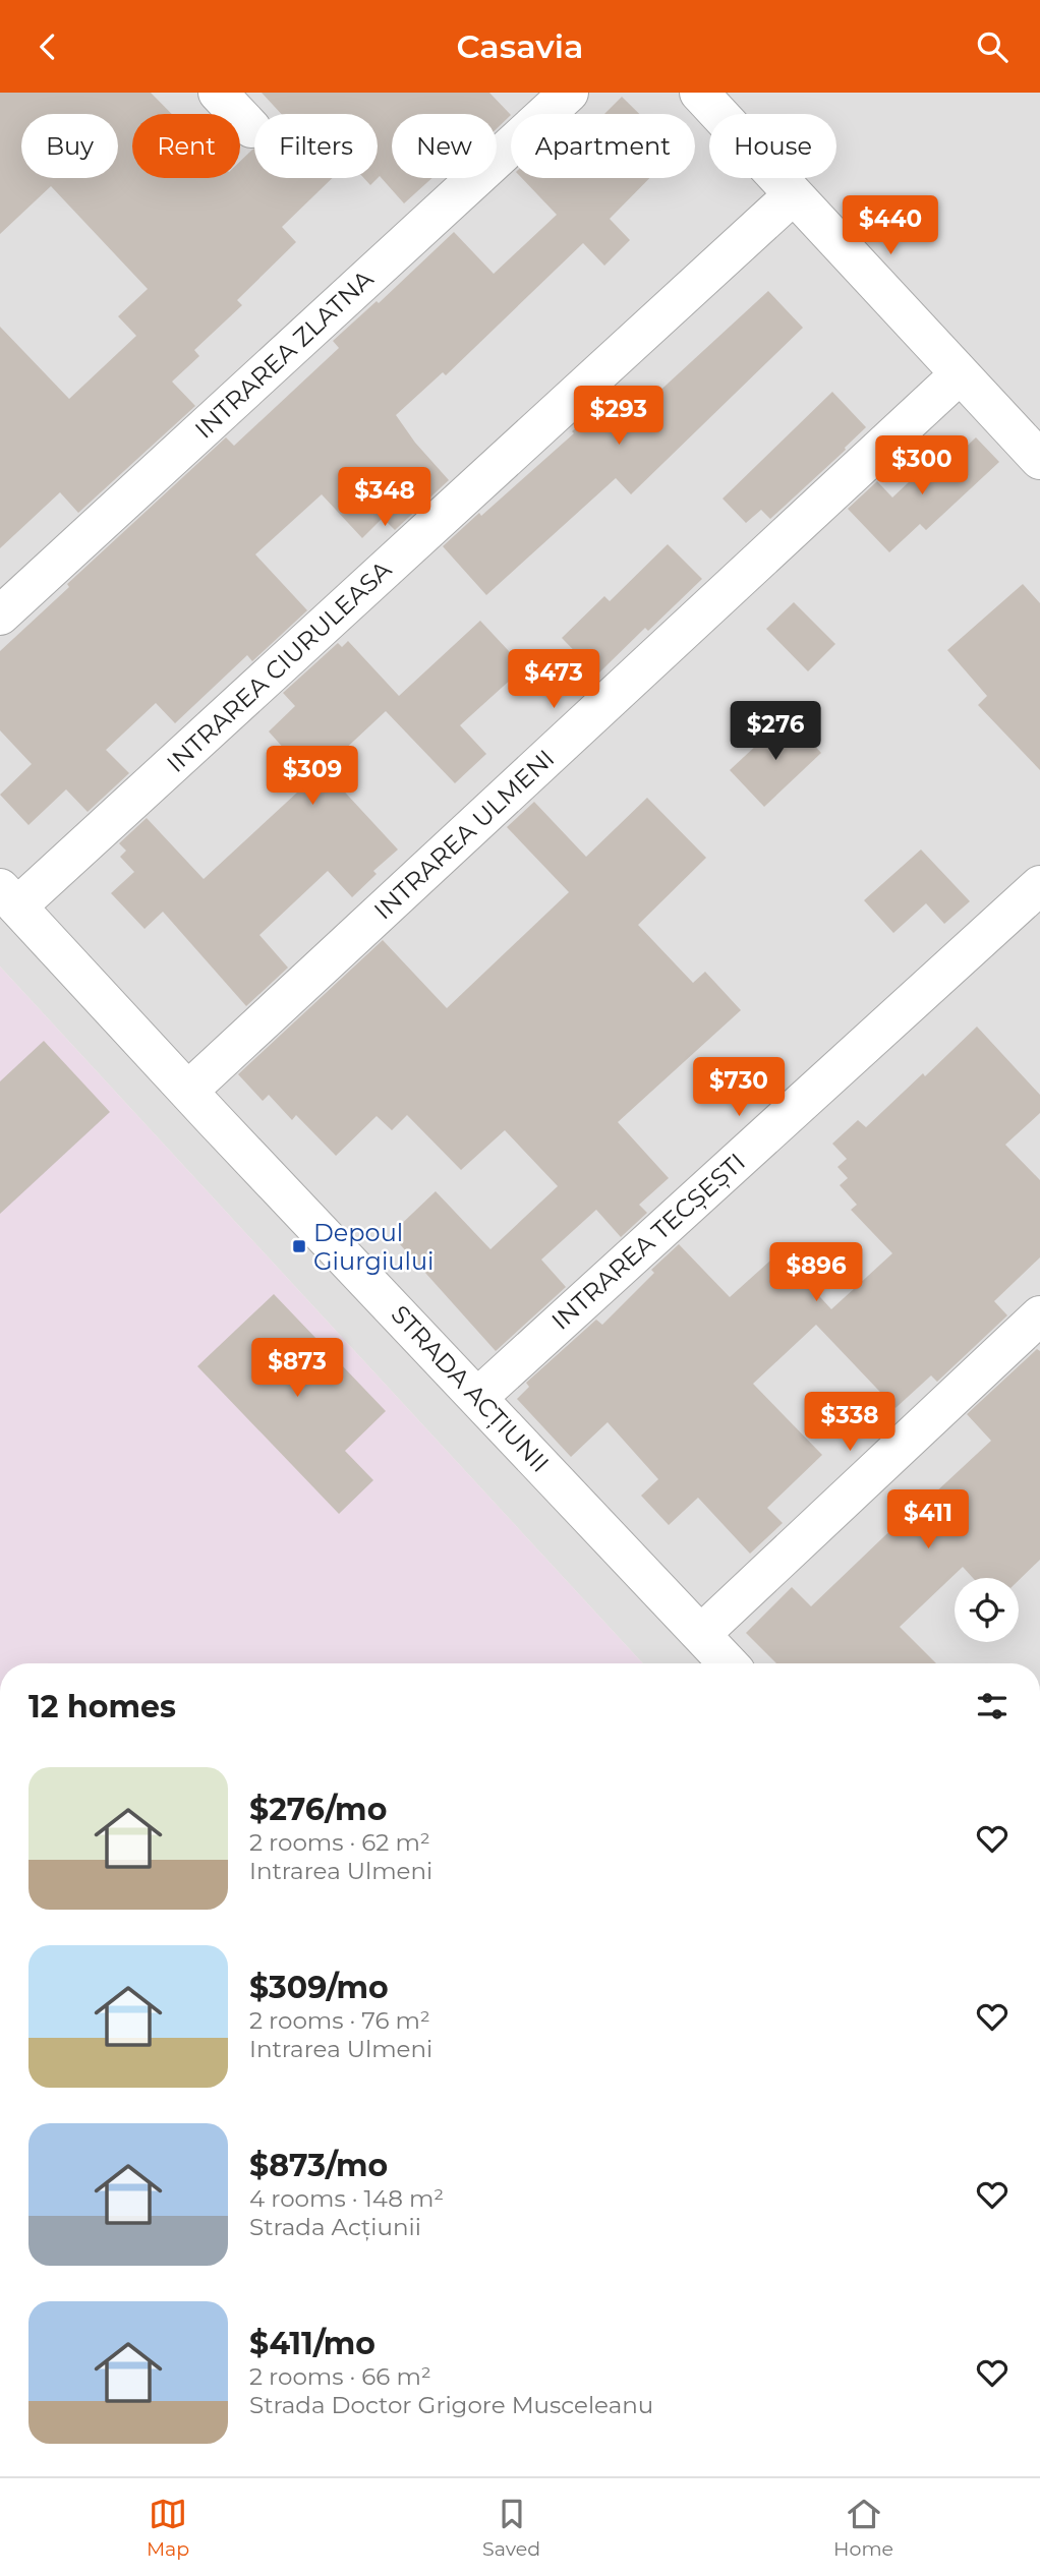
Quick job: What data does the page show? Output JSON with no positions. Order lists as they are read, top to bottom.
{
  "streets": {
    "street": [
      "INTRAREA ZLATNA",
      "INTRAREA CIURULEASA",
      "INTRAREA ULMENI",
      "INTRAREA TECȘEȘTI",
      "STRADA ACȚIUNII"
    ]
  },
  "crossings": [
    ["INTRAREA CIURULEASA", "STRADA ACȚIUNII"],
    ["INTRAREA ULMENI", "STRADA ACȚIUNII"],
    ["INTRAREA TECȘEȘTI", "STRADA ACȚIUNII"]
  ],
  "places": {
    "transit": ["Depoul Giurgiului"]
  },
  "page": {
    "header": "Casavia",
    "chip": [
      "Buy",
      "Rent",
      "Filters",
      "New",
      "Apartment",
      "House"
    ],
    "price": [
      "$440",
      "$293",
      "$300",
      "$348",
      "$473",
      "$276",
      "$309",
      "$730",
      "$896",
      "$873",
      "$338",
      "$411"
    ],
    "heading": "12 homes",
    "list": [
      {
        "name": "$276/mo",
        "note": "2 rooms · 62 m² · Intrarea Ulmeni"
      },
      {
        "name": "$309/mo",
        "note": "2 rooms · 76 m² · Intrarea Ulmeni"
      },
      {
        "name": "$873/mo",
        "note": "4 rooms · 148 m² · Strada Acțiunii"
      },
      {
        "name": "$411/mo",
        "note": "2 rooms · 66 m² · Strada Doctor Grigore Musceleanu"
      }
    ],
    "tabs": ["Map", "Saved", "Home"]
  }
}
